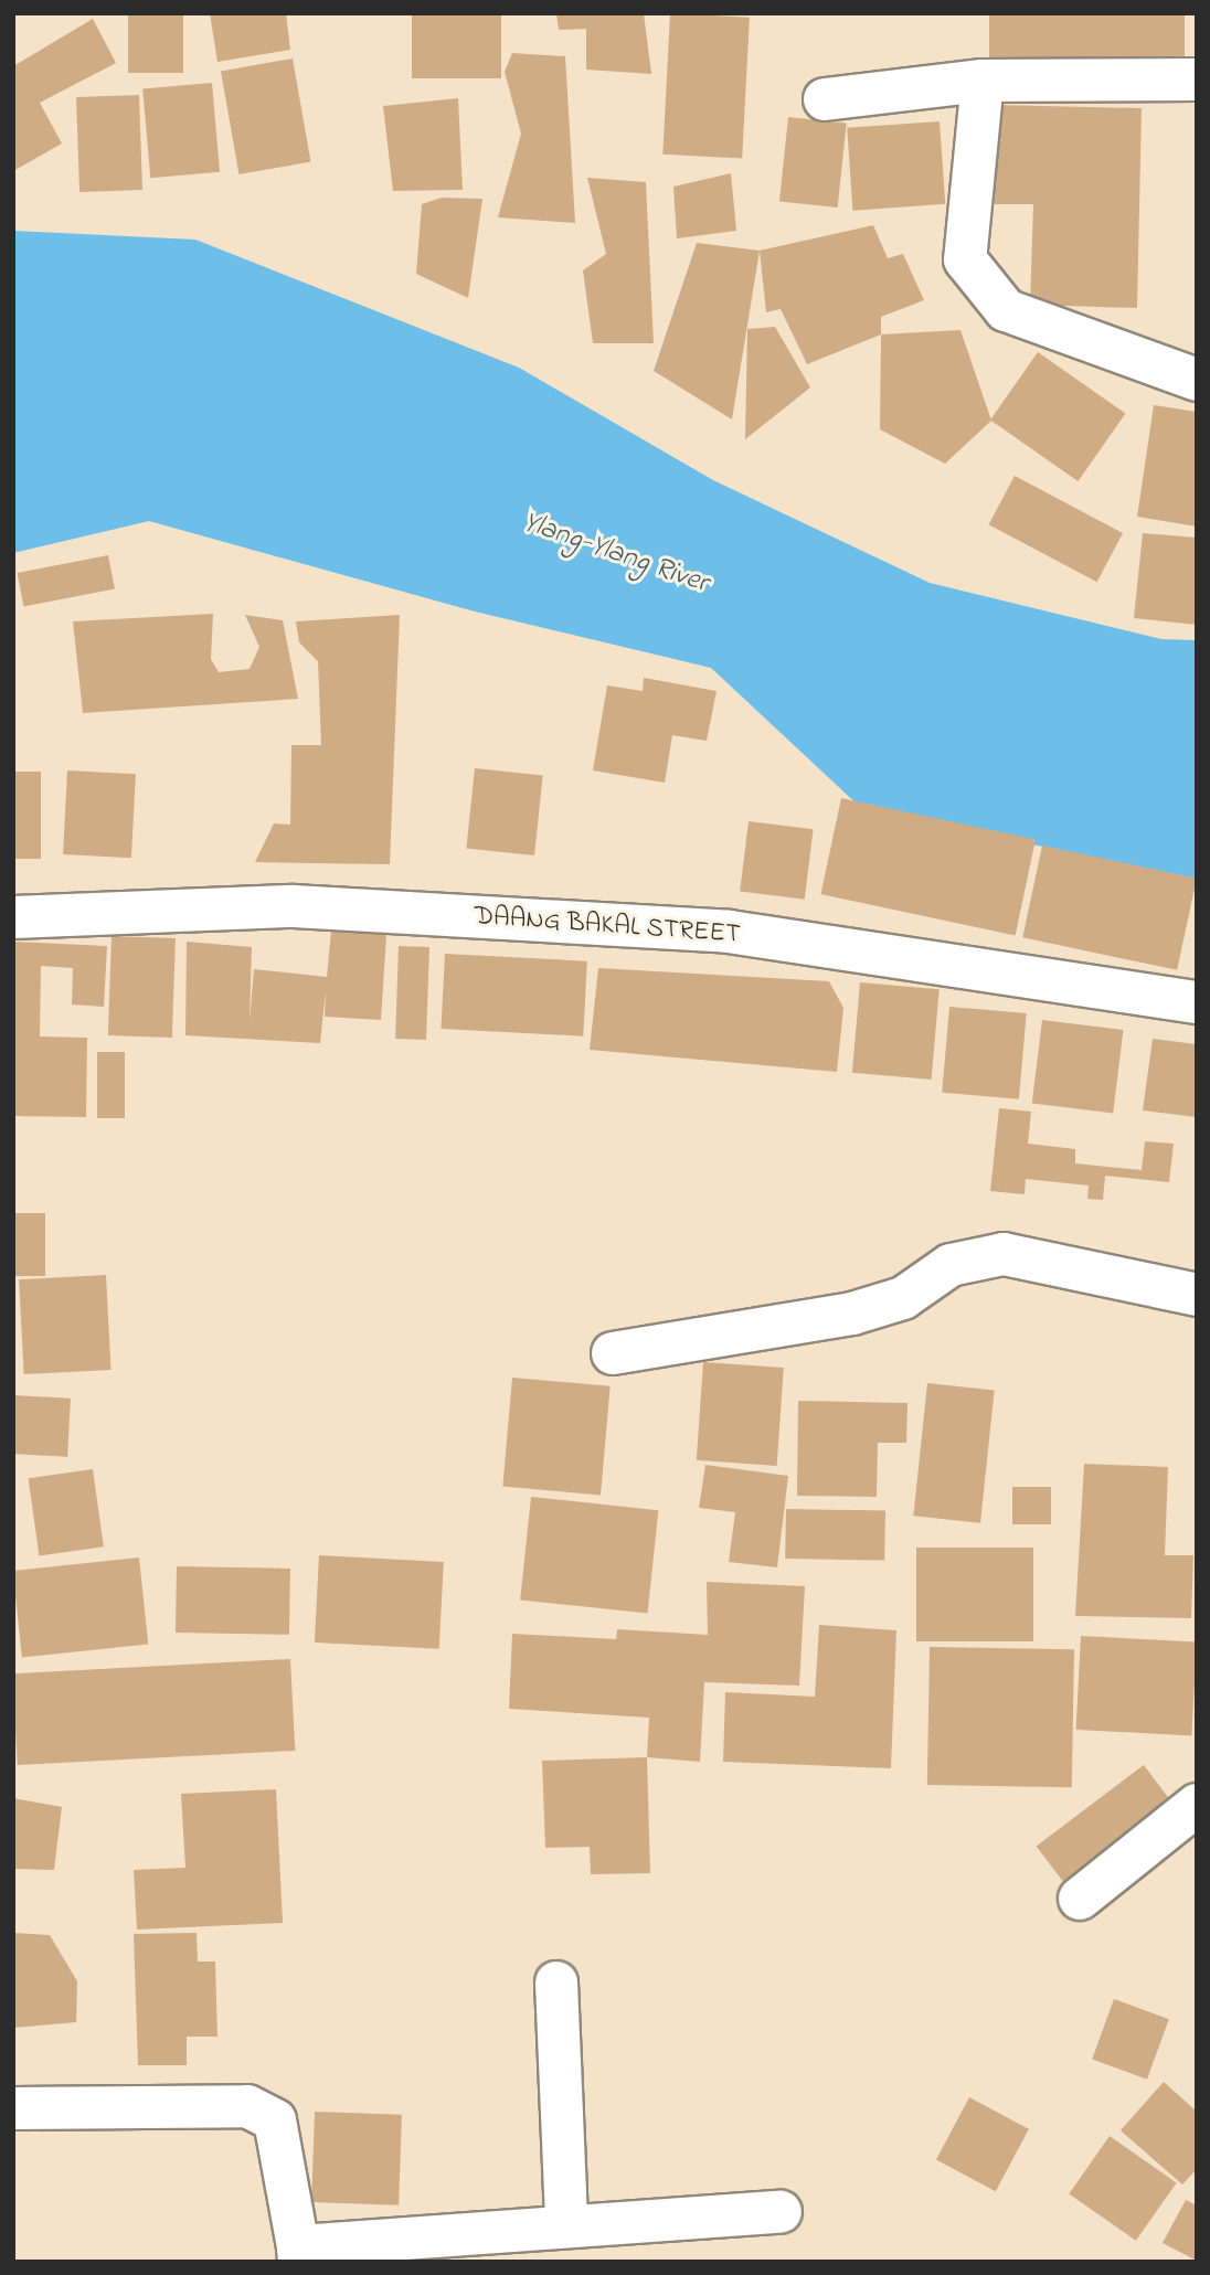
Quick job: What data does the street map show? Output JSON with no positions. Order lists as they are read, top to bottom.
{
  "streets": {
    "street": ["DAANG BAKAL STREET"]
  },
  "water": ["Ylang-Ylang River"]
}
